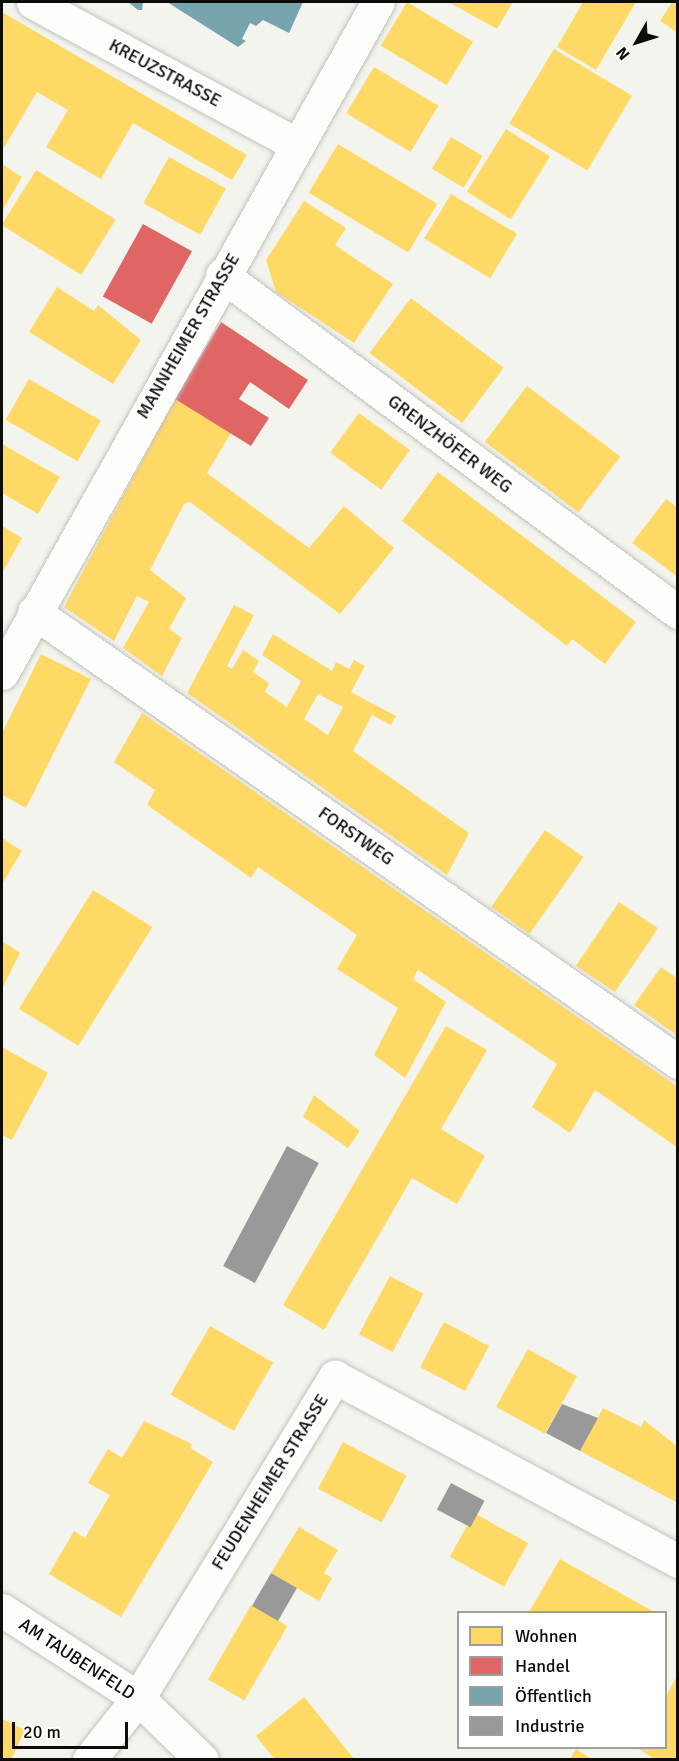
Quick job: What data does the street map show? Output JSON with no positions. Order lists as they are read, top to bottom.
{
  "streets": {
    "street": [
      "KREUZSTRASSE",
      "MANNHEIMER STRASSE",
      "GRENZHÖFER WEG",
      "FORSTWEG",
      "FEUDENHEIMER STRASSE",
      "AM TAUBENFELD"
    ]
  },
  "crossings": [
    ["KREUZSTRASSE", "MANNHEIMER STRASSE"],
    ["MANNHEIMER STRASSE", "GRENZHÖFER WEG"],
    ["MANNHEIMER STRASSE", "FORSTWEG"],
    ["FEUDENHEIMER STRASSE", "AM TAUBENFELD"]
  ],
  "legend": [
    "Wohnen",
    "Handel",
    "Öffentlich",
    "Industrie"
  ],
  "scale_bar": "20 m",
  "north": "bottom left"
}
